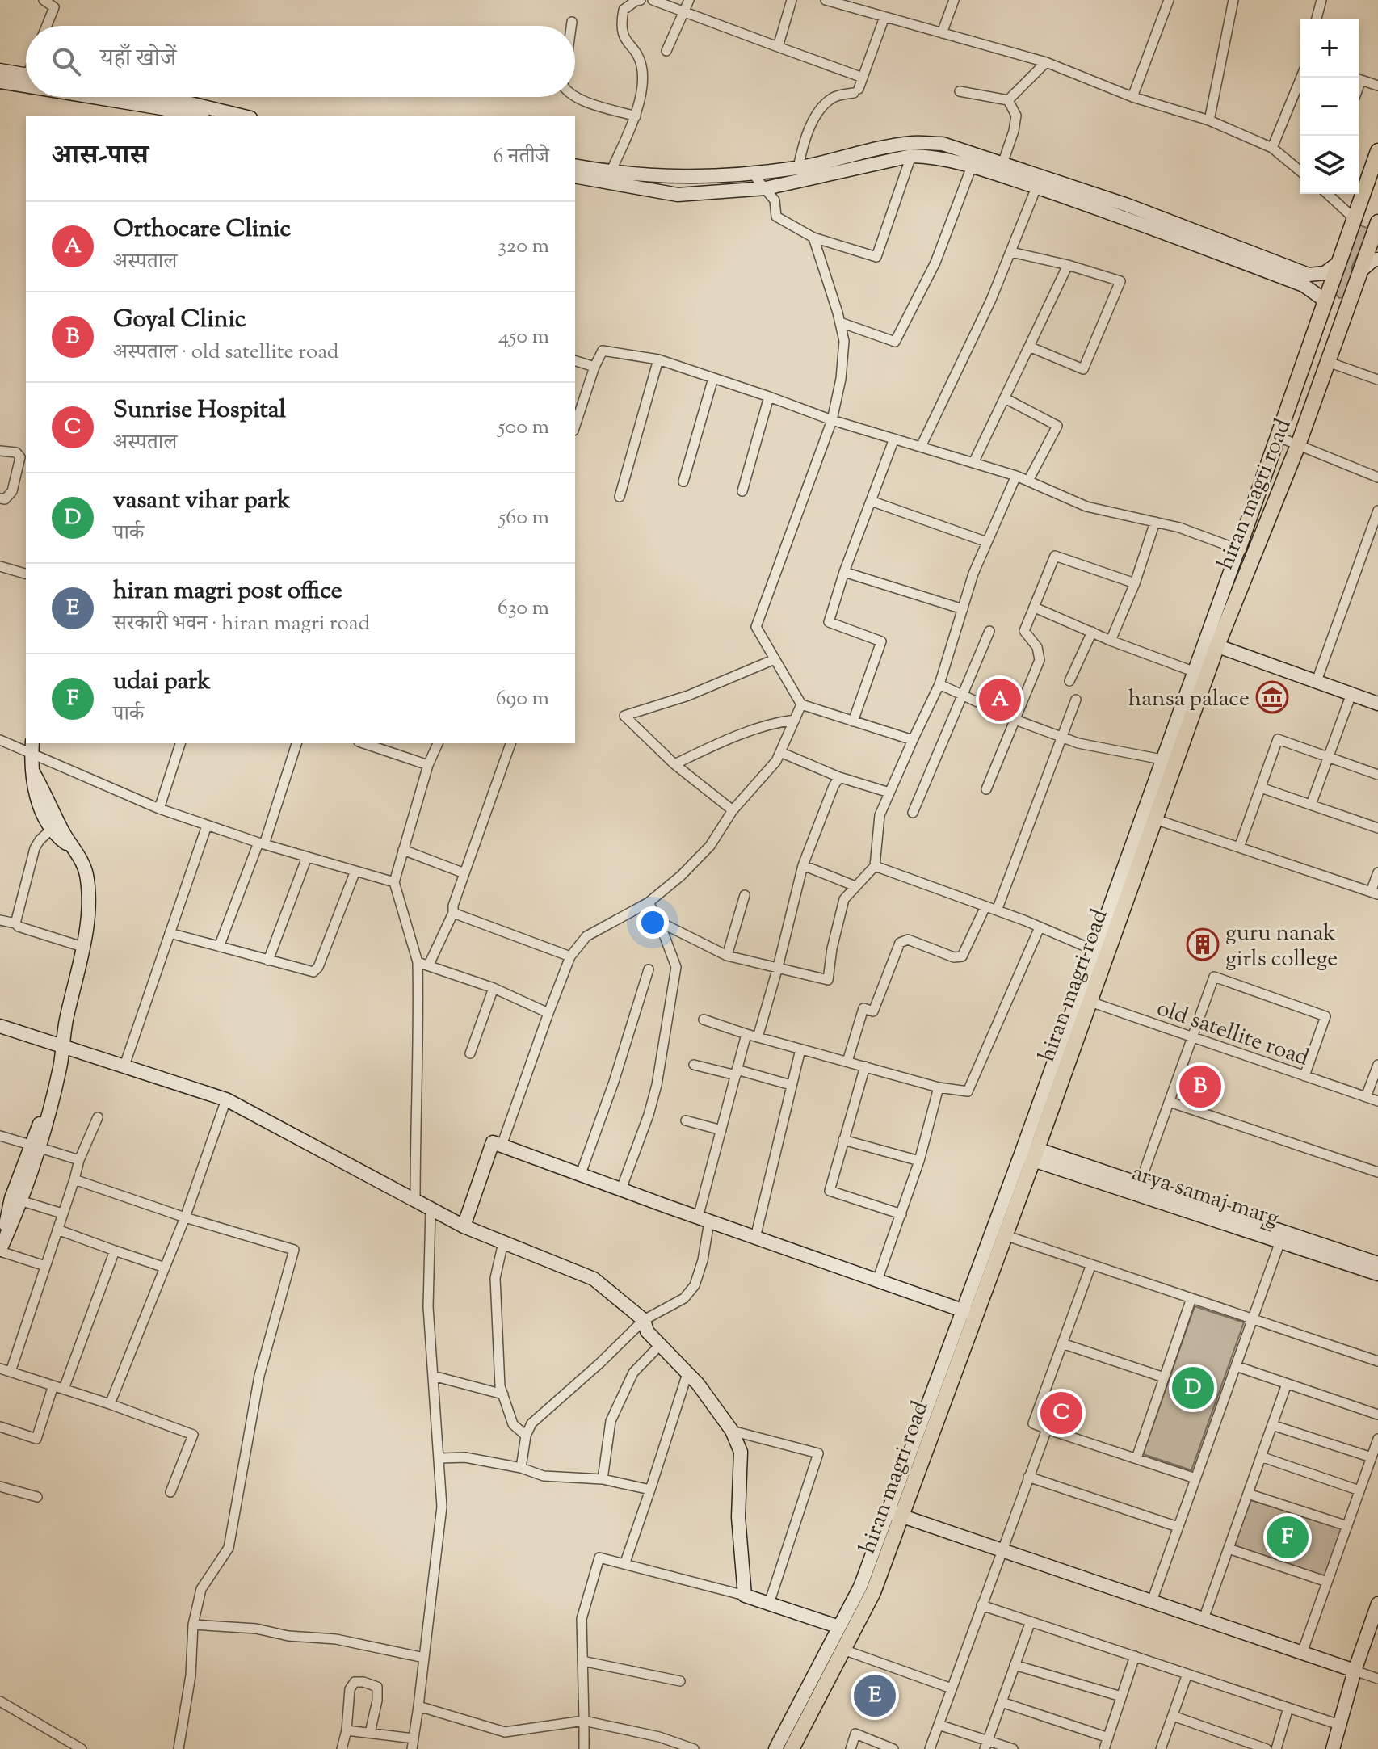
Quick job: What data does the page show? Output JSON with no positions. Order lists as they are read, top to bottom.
{
  "streets": {
    "main road": ["hiran magri road"],
    "street": ["old satellite road", "arya samaj marg"]
  },
  "crossings": [
    ["hiran magri road", "old satellite road"],
    ["hiran magri road", "arya samaj marg"]
  ],
  "places": {
    "museum": ["hansa palace"],
    "building": ["guru nanak girls college"]
  },
  "page": {
    "map_buttons": ["+", "−"],
    "search": "यहाँ खोजें",
    "heading": ["आस-पास", "6 नतीजे"],
    "list": [
      {
        "mark": "A",
        "name": "Orthocare Clinic",
        "note": "अस्पताल",
        "value": "320 m"
      },
      {
        "mark": "B",
        "name": "Goyal Clinic",
        "note": "अस्पताल · old satellite road",
        "value": "450 m"
      },
      {
        "mark": "C",
        "name": "Sunrise Hospital",
        "note": "अस्पताल",
        "value": "500 m"
      },
      {
        "mark": "D",
        "name": "vasant vihar park",
        "note": "पार्क",
        "value": "560 m"
      },
      {
        "mark": "E",
        "name": "hiran magri post office",
        "note": "सरकारी भवन · hiran magri road",
        "value": "630 m"
      },
      {
        "mark": "F",
        "name": "udai park",
        "note": "पार्क",
        "value": "690 m"
      }
    ],
    "pins": [
      "A",
      "B",
      "D",
      "C",
      "F",
      "E"
    ]
  }
}
